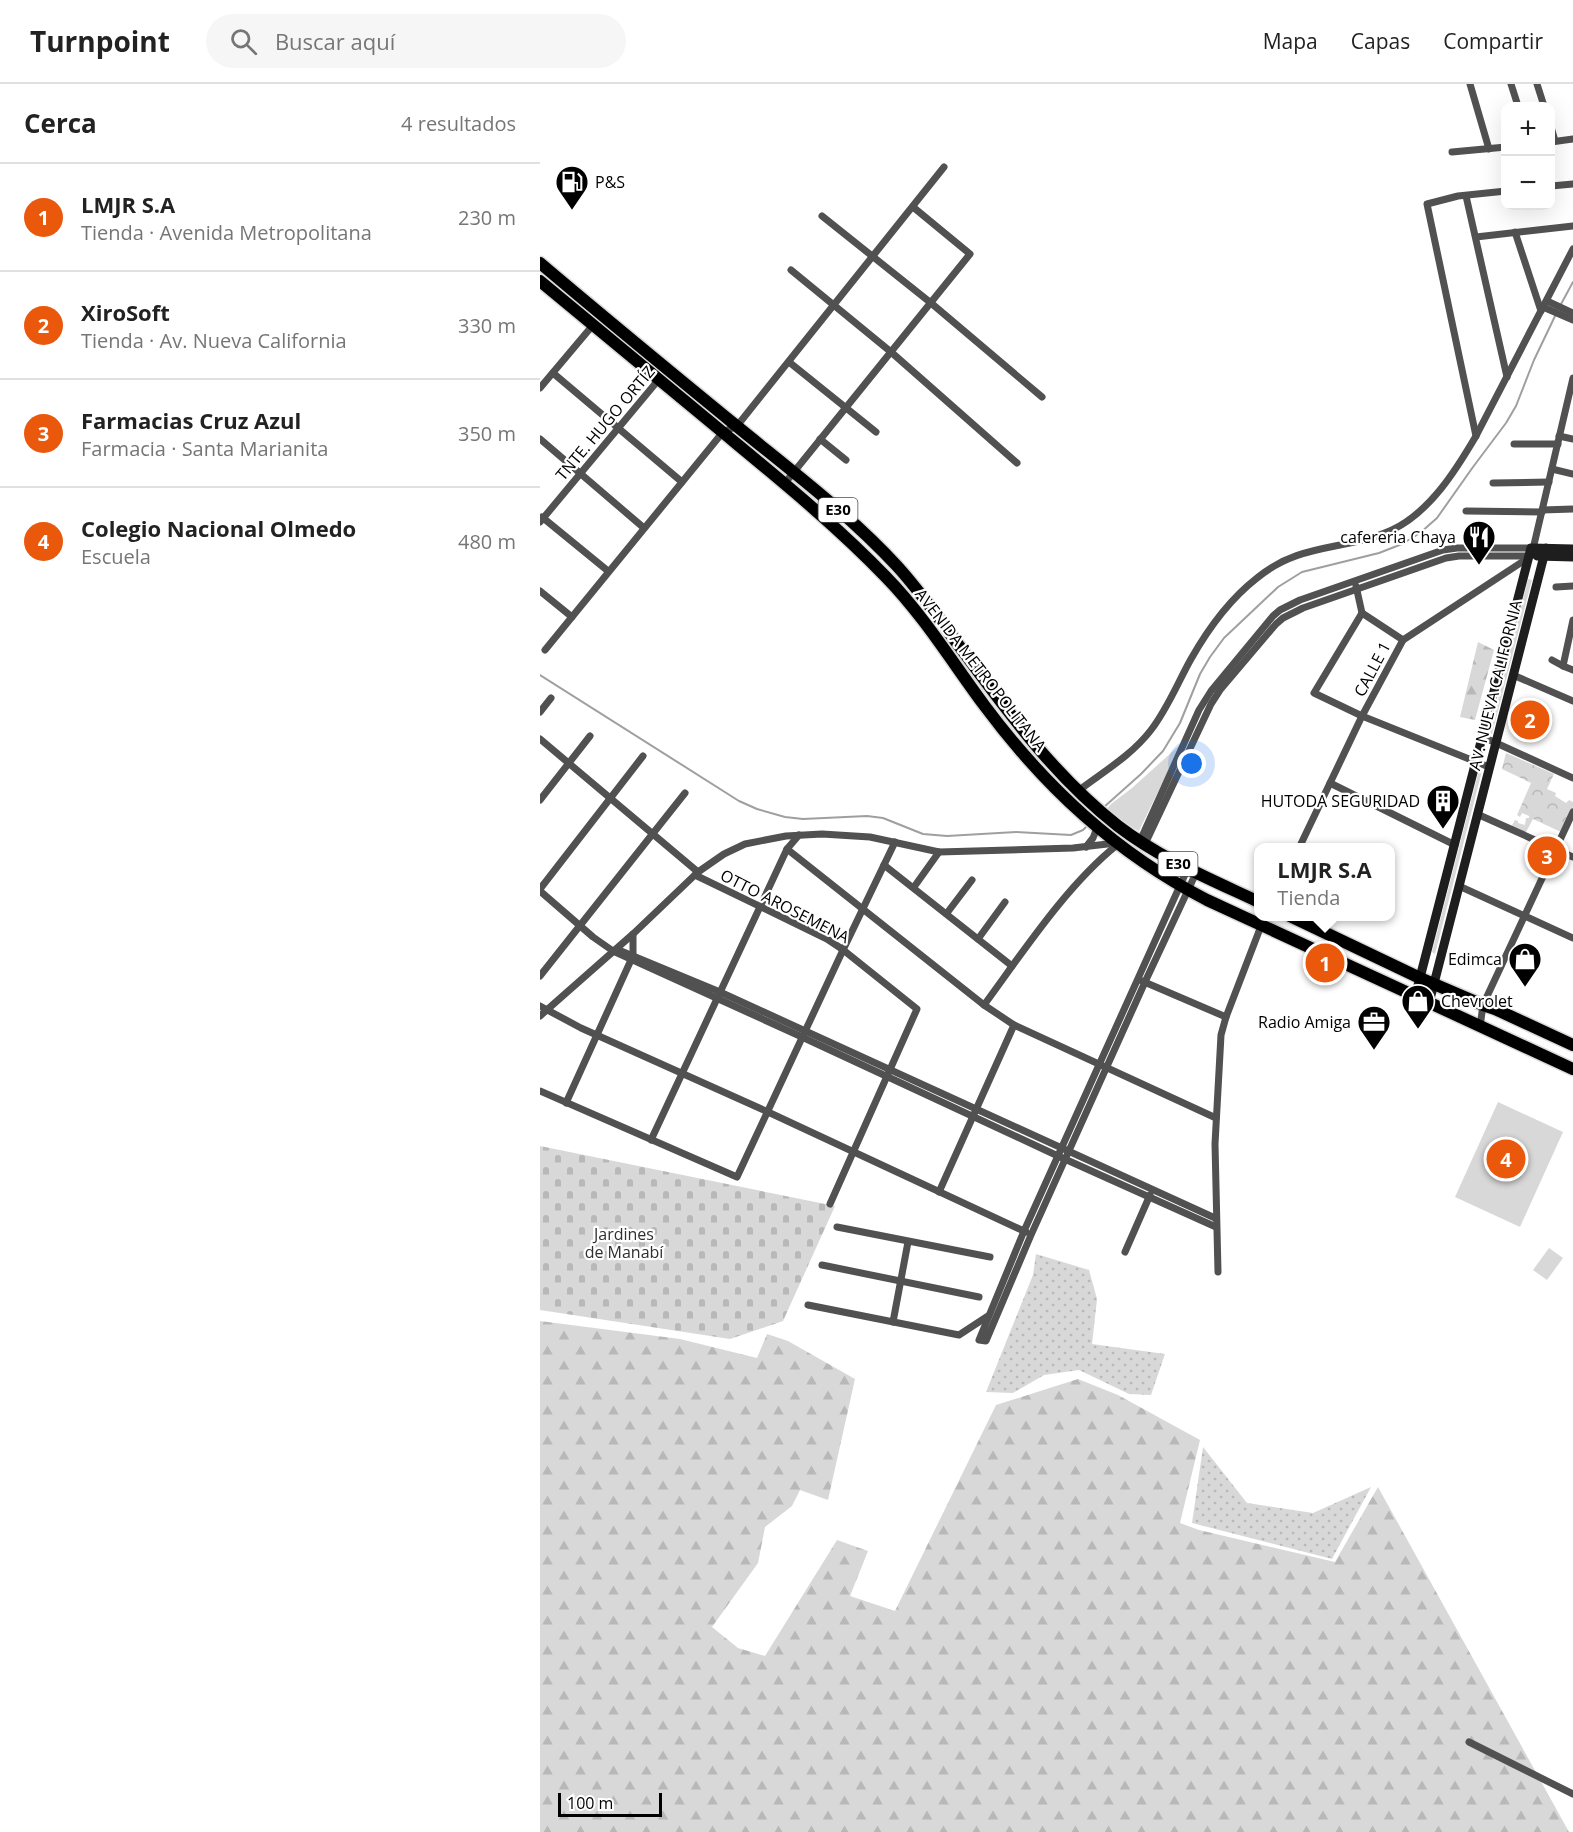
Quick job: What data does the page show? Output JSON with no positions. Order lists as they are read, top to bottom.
{
  "streets": {
    "highway": ["E30", "AVENIDA METROPOLITANA"],
    "street": [
      "TNTE. HUGO ORTÍZ",
      "CALLE 1",
      "AV. NUEVA CALIFORNIA",
      "OTTO AROSEMENA"
    ]
  },
  "crossings": [
    ["TNTE. HUGO ORTÍZ", "E30"],
    ["TNTE. HUGO ORTÍZ", "AVENIDA METROPOLITANA"],
    ["CALLE 1", "AV. NUEVA CALIFORNIA"],
    ["AVENIDA METROPOLITANA", "AV. NUEVA CALIFORNIA"]
  ],
  "parks": ["Jardines de Manabí"],
  "places": {
    "fuel station": ["P&S"],
    "restaurant": ["cafereria Chaya"],
    "building": ["HUTODA SEGURIDAD"],
    "shop": ["Edimca", "Chevrolet"],
    "office": ["Radio Amiga"]
  },
  "scale_bar": "100 m",
  "page": {
    "header": "Turnpoint",
    "search": "Buscar aquí",
    "nav": ["Mapa", "Capas", "Compartir"],
    "heading": ["Cerca", "4 resultados"],
    "map_buttons": ["+", "−"],
    "list": [
      {
        "mark": "1",
        "name": "LMJR S.A",
        "note": "Tienda · Avenida Metropolitana",
        "value": "230 m"
      },
      {
        "mark": "2",
        "name": "XiroSoft",
        "note": "Tienda · Av. Nueva California",
        "value": "330 m"
      },
      {
        "mark": "3",
        "name": "Farmacias Cruz Azul",
        "note": "Farmacia · Santa Marianita",
        "value": "350 m"
      },
      {
        "mark": "4",
        "name": "Colegio Nacional Olmedo",
        "note": "Escuela",
        "value": "480 m"
      }
    ],
    "pins": [
      "2",
      "3",
      "1",
      "4"
    ],
    "popup": ["LMJR S.A", "Tienda"],
    "scale": "100 m"
  }
}
